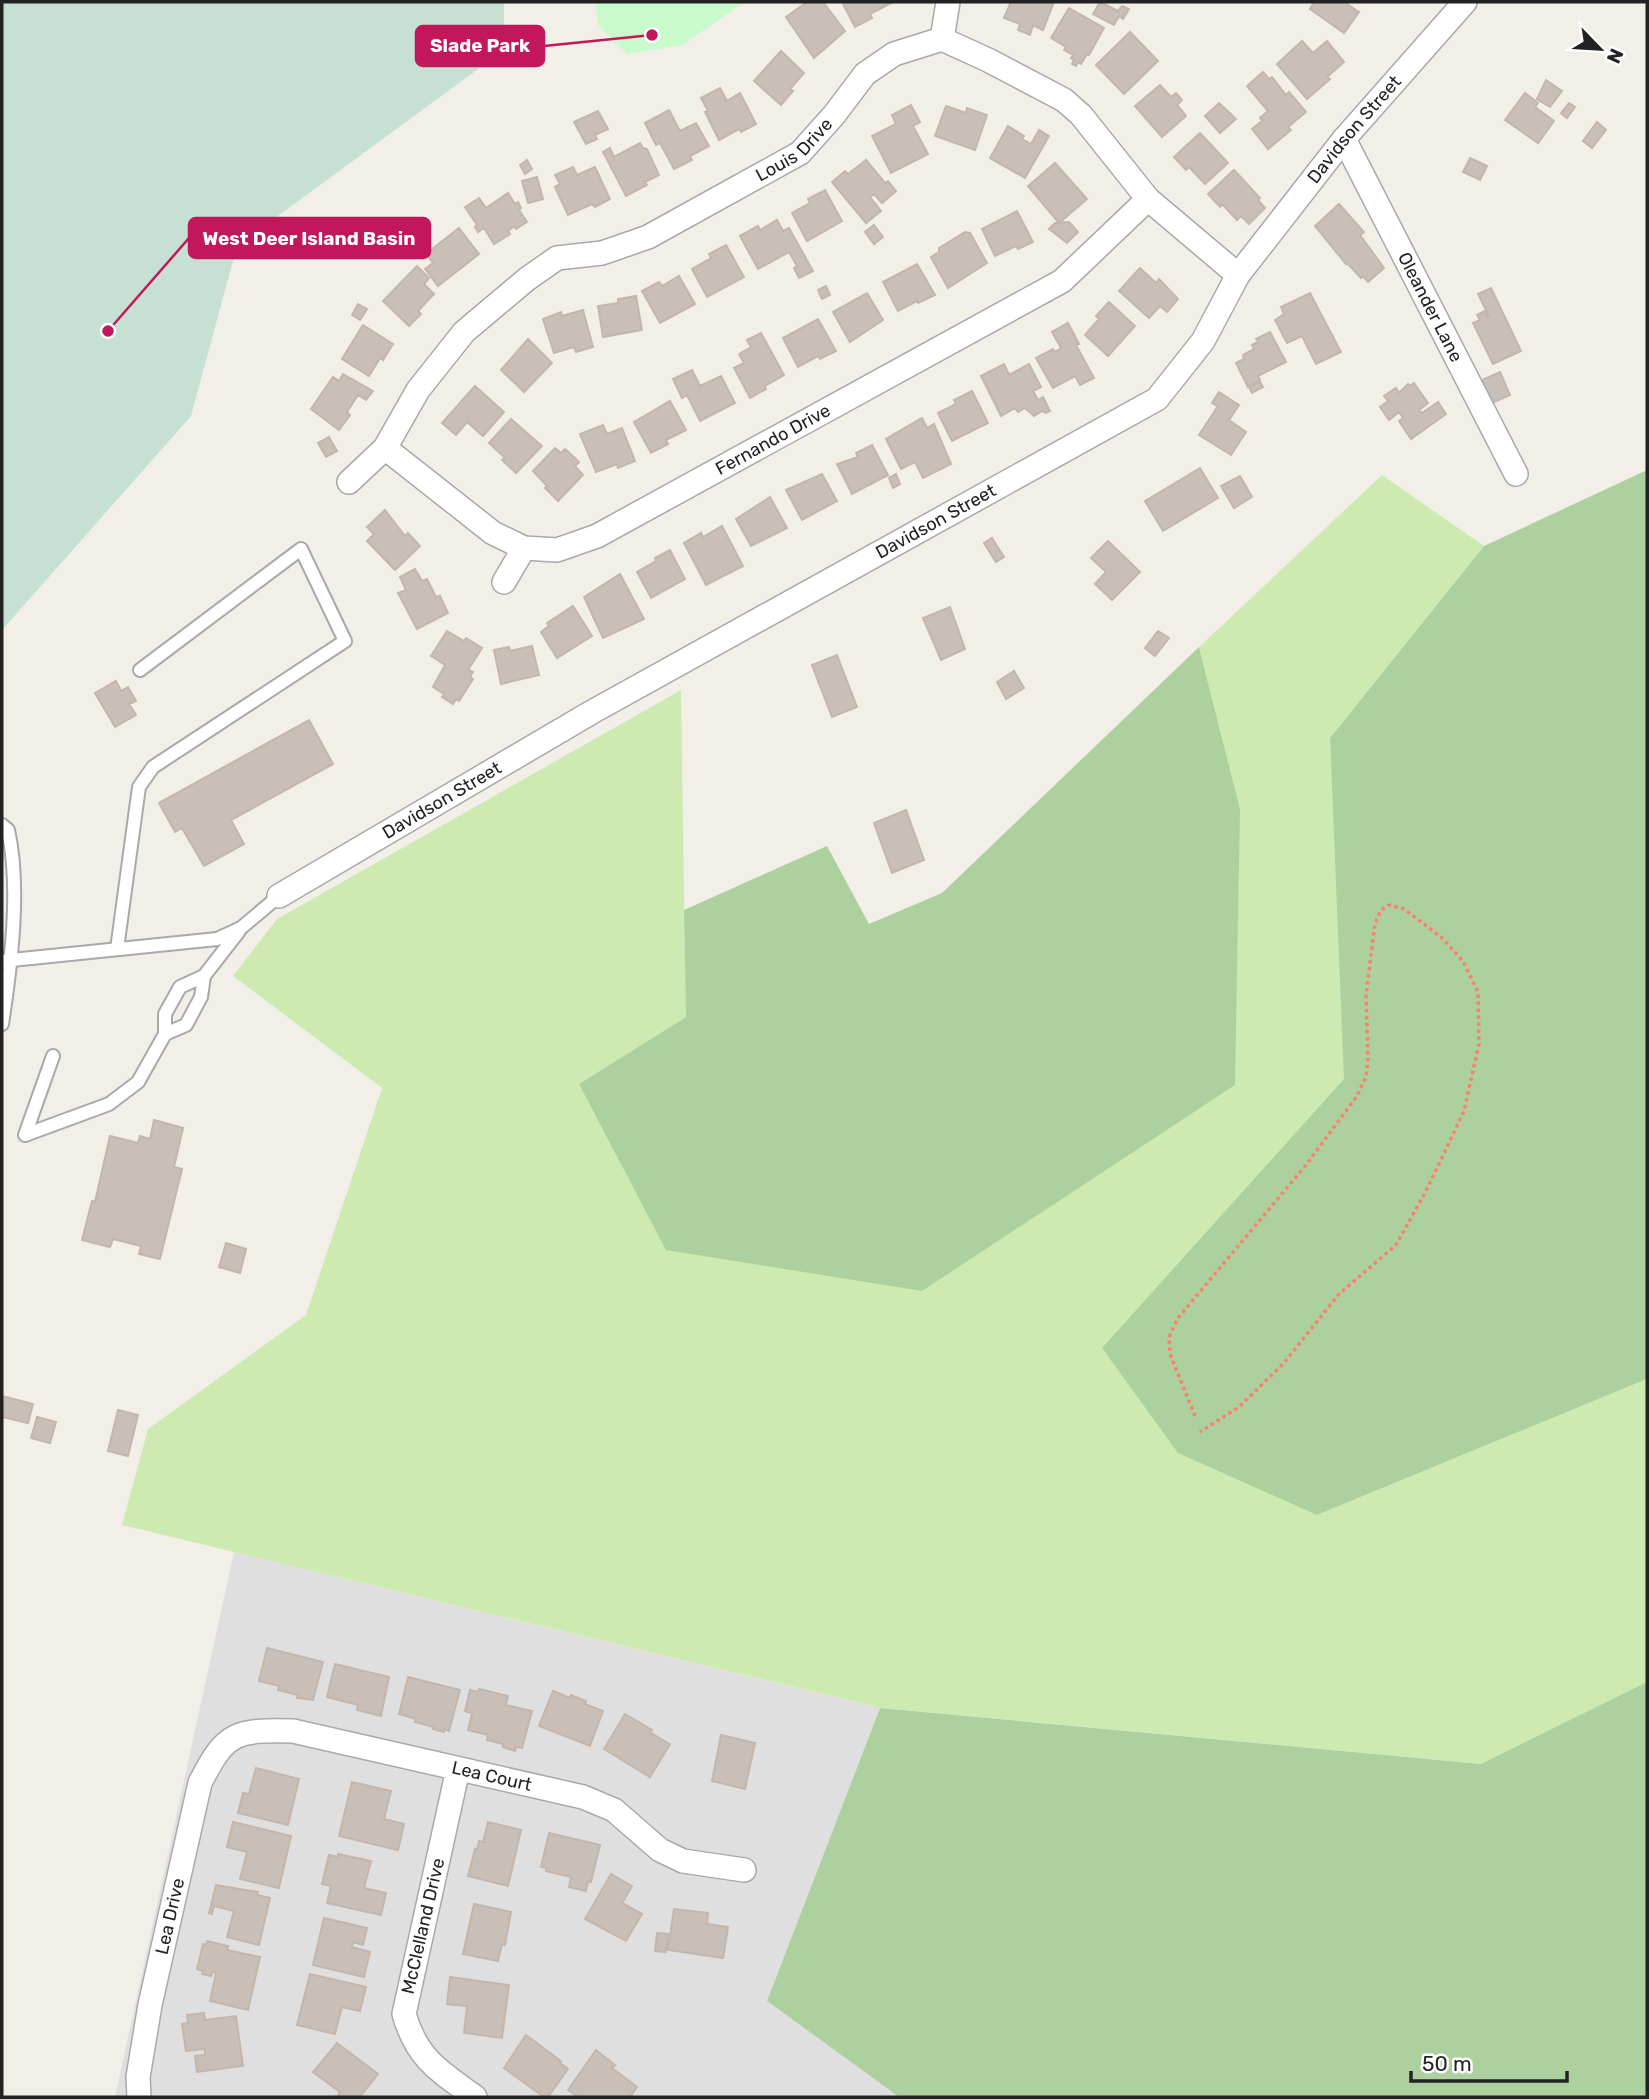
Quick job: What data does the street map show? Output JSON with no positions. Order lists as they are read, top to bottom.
{
  "streets": {
    "street": [
      "Davidson Street",
      "Louis Drive",
      "Oleander Lane",
      "Fernando Drive",
      "Lea Court",
      "Lea Drive",
      "McClelland Drive"
    ]
  },
  "crossings": [
    ["Davidson Street", "Oleander Lane"],
    ["Louis Drive", "Fernando Drive"],
    ["Lea Court", "Lea Drive"],
    ["Lea Court", "McClelland Drive"]
  ],
  "places": ["Slade Park", "West Deer Island Basin"],
  "scale_bar": "50 m",
  "north": "bottom right"
}
